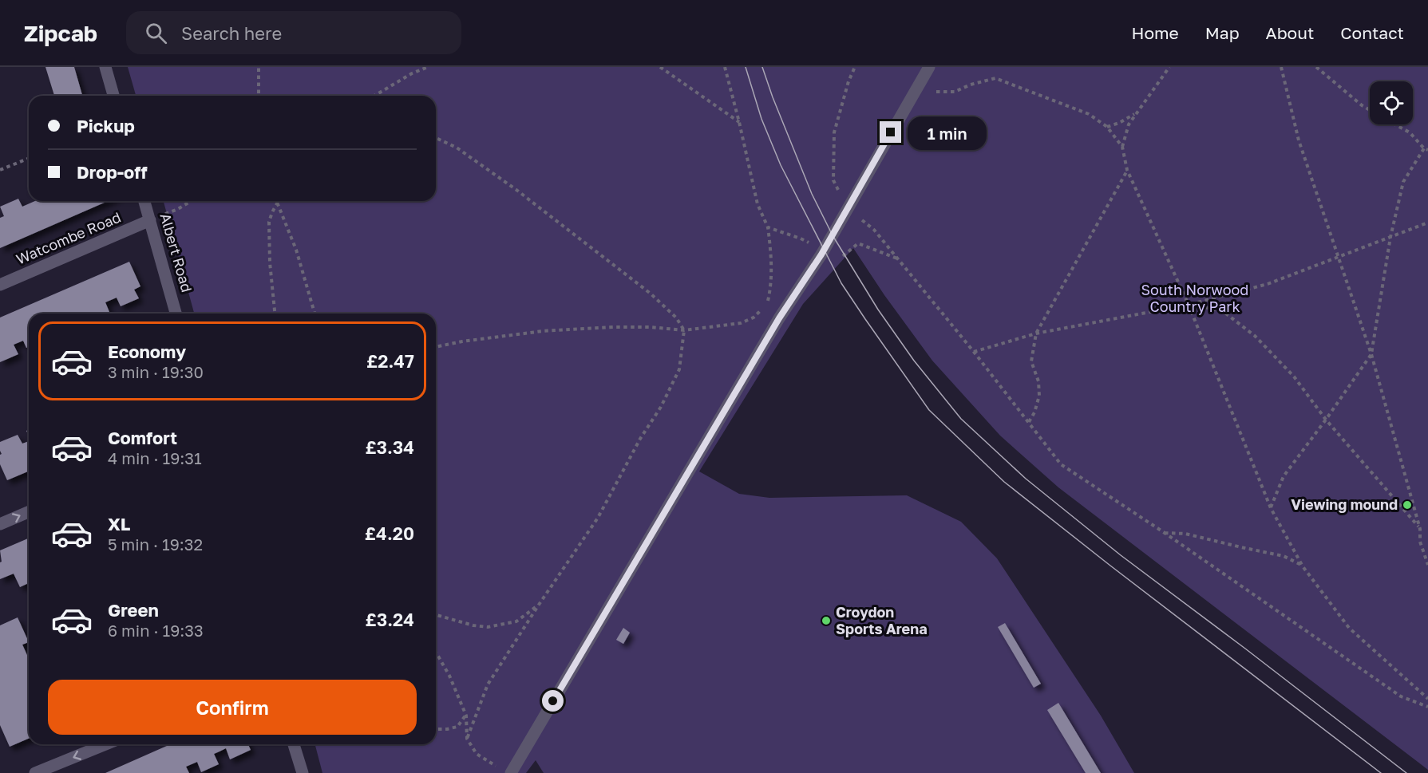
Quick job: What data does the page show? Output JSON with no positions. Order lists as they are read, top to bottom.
{
  "streets": {
    "street": ["Watcombe Road", "Albert Road"]
  },
  "crossings": [
    ["Watcombe Road", "Albert Road"]
  ],
  "parks": ["South Norwood Country Park"],
  "places": ["Viewing mound", "Croydon Sports Arena"],
  "page": {
    "header": "Zipcab",
    "search": "Search here",
    "nav": [
      "Home",
      "Map",
      "About",
      "Contact"
    ],
    "banner": ["Pickup", "Drop-off"],
    "bubble": "1 min",
    "list": [
      {
        "name": "Economy",
        "note": "3 min · 19:30",
        "value": "£2.47"
      },
      {
        "name": "Comfort",
        "note": "4 min · 19:31",
        "value": "£3.34"
      },
      {
        "name": "XL",
        "note": "5 min · 19:32",
        "value": "£4.20"
      },
      {
        "name": "Green",
        "note": "6 min · 19:33",
        "value": "£3.24"
      }
    ],
    "buttons": "Confirm"
  }
}
